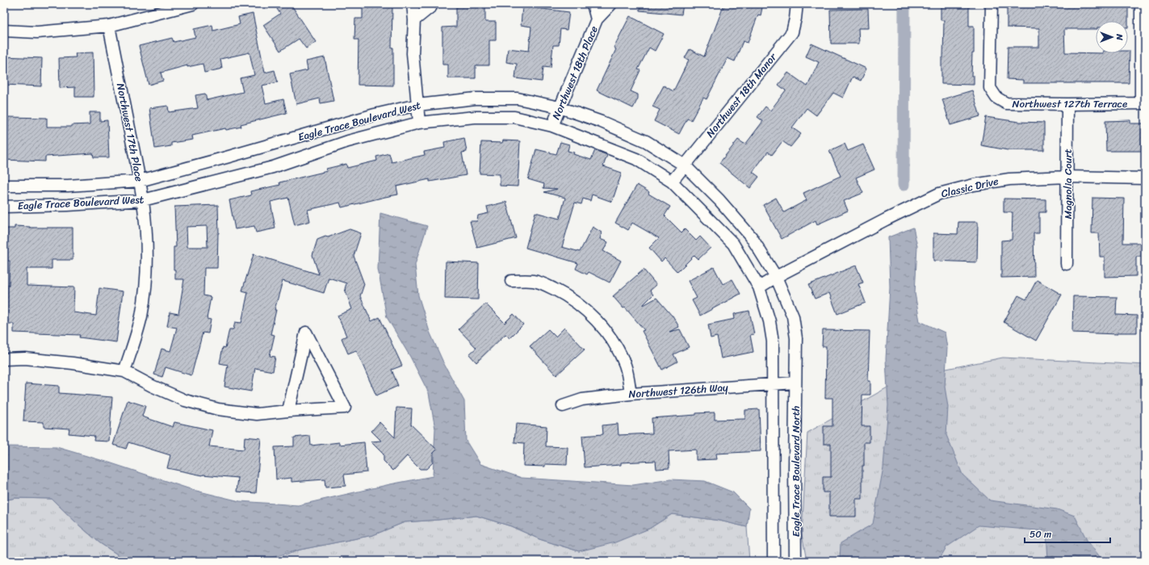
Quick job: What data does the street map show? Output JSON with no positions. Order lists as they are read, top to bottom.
{
  "streets": {
    "street": [
      "Northwest 18th Place",
      "Northwest 18th Manor",
      "Northwest 127th Terrace",
      "Eagle Trace Boulevard West",
      "Northwest 17th Place",
      "Magnolia Court",
      "Classic Drive",
      "Northwest 126th Way",
      "Eagle Trace Boulevard North"
    ]
  },
  "crossings": [
    ["Northwest 18th Place", "Eagle Trace Boulevard West"],
    ["Northwest 18th Manor", "Eagle Trace Boulevard West"],
    ["Northwest 127th Terrace", "Magnolia Court"],
    ["Eagle Trace Boulevard West", "Northwest 17th Place"],
    ["Eagle Trace Boulevard West", "Classic Drive"],
    ["Eagle Trace Boulevard West", "Northwest 126th Way"],
    ["Eagle Trace Boulevard West", "Eagle Trace Boulevard North"],
    ["Magnolia Court", "Classic Drive"],
    ["Northwest 126th Way", "Eagle Trace Boulevard North"]
  ],
  "scale_bar": "50 m",
  "north": "right"
}
